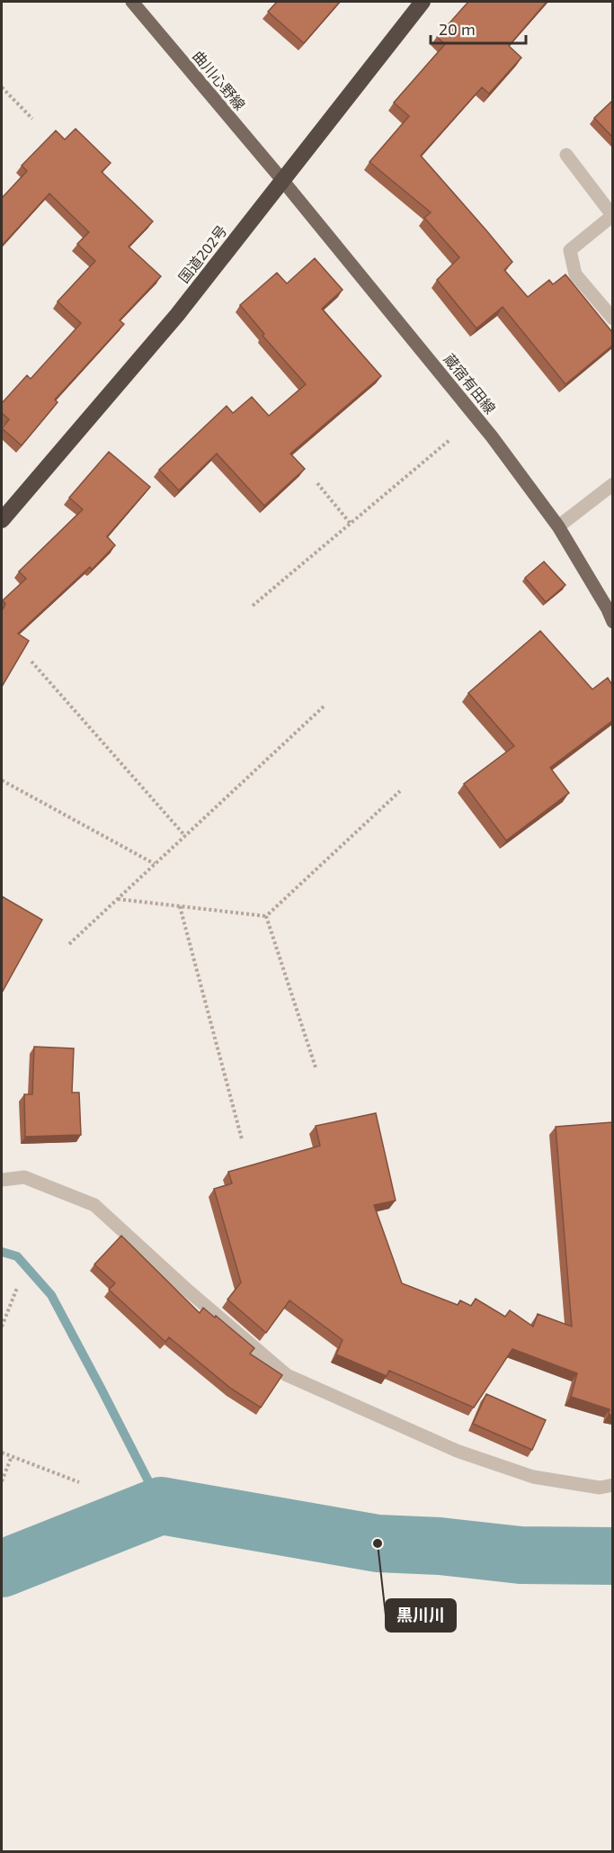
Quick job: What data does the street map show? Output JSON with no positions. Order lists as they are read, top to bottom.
{
  "streets": {
    "highway": ["国道202号"],
    "main road": ["曲川心野線", "蔵宿有田線"]
  },
  "crossings": [
    ["曲川心野線", "国道202号"],
    ["曲川心野線", "蔵宿有田線"],
    ["国道202号", "蔵宿有田線"]
  ],
  "places": ["黒川川"],
  "scale_bar": "20 m"
}
